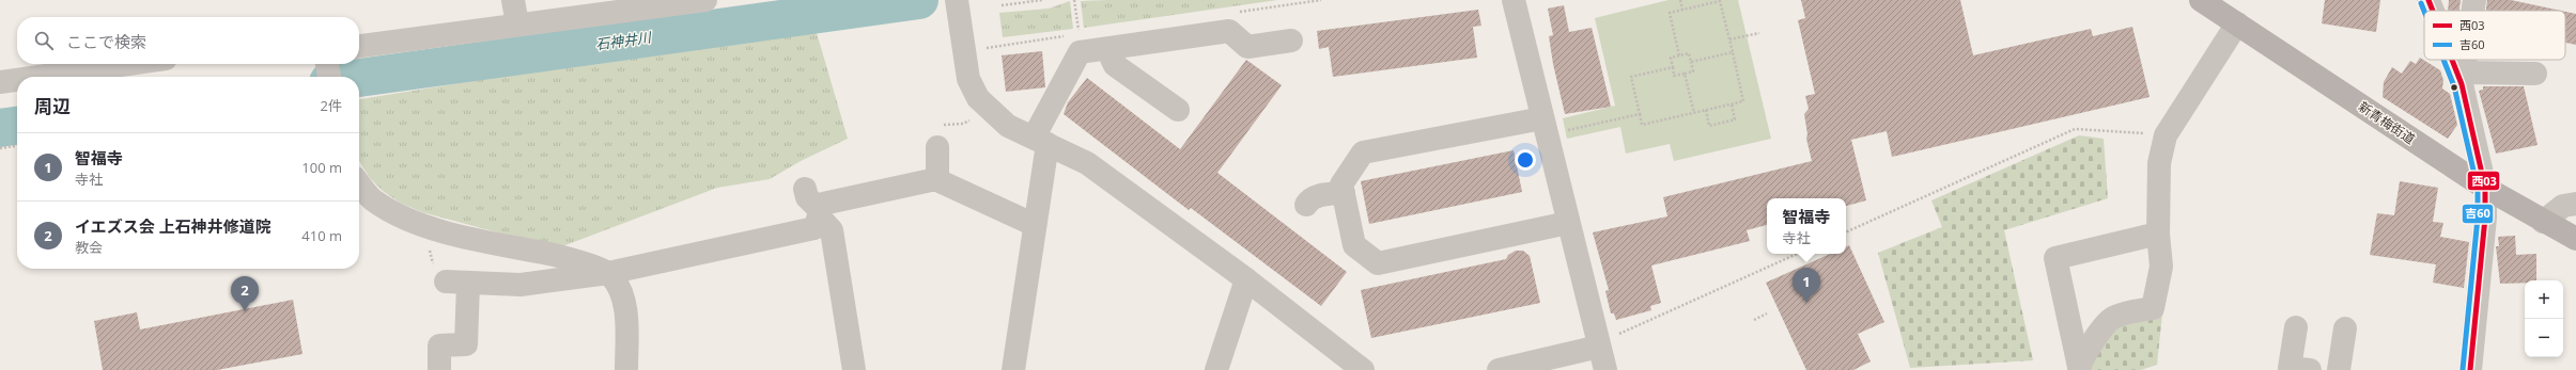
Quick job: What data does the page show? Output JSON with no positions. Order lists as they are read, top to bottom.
{
  "streets": {
    "main road": ["新青梅街道"]
  },
  "water": ["石神井川"],
  "lines": ["transit line 西03", "transit line 吉60"],
  "legend": ["西03", "吉60"],
  "page": {
    "search": "ここで検索",
    "heading": ["周辺", "2件"],
    "list": [
      {
        "mark": "1",
        "name": "智福寺",
        "note": "寺社",
        "value": "100 m"
      },
      {
        "mark": "2",
        "name": "イエズス会 上石神井修道院",
        "note": "教会",
        "value": "410 m"
      }
    ],
    "popup": ["智福寺", "寺社"],
    "pins": ["1", "2"],
    "map_buttons": ["+", "−"]
  }
}
